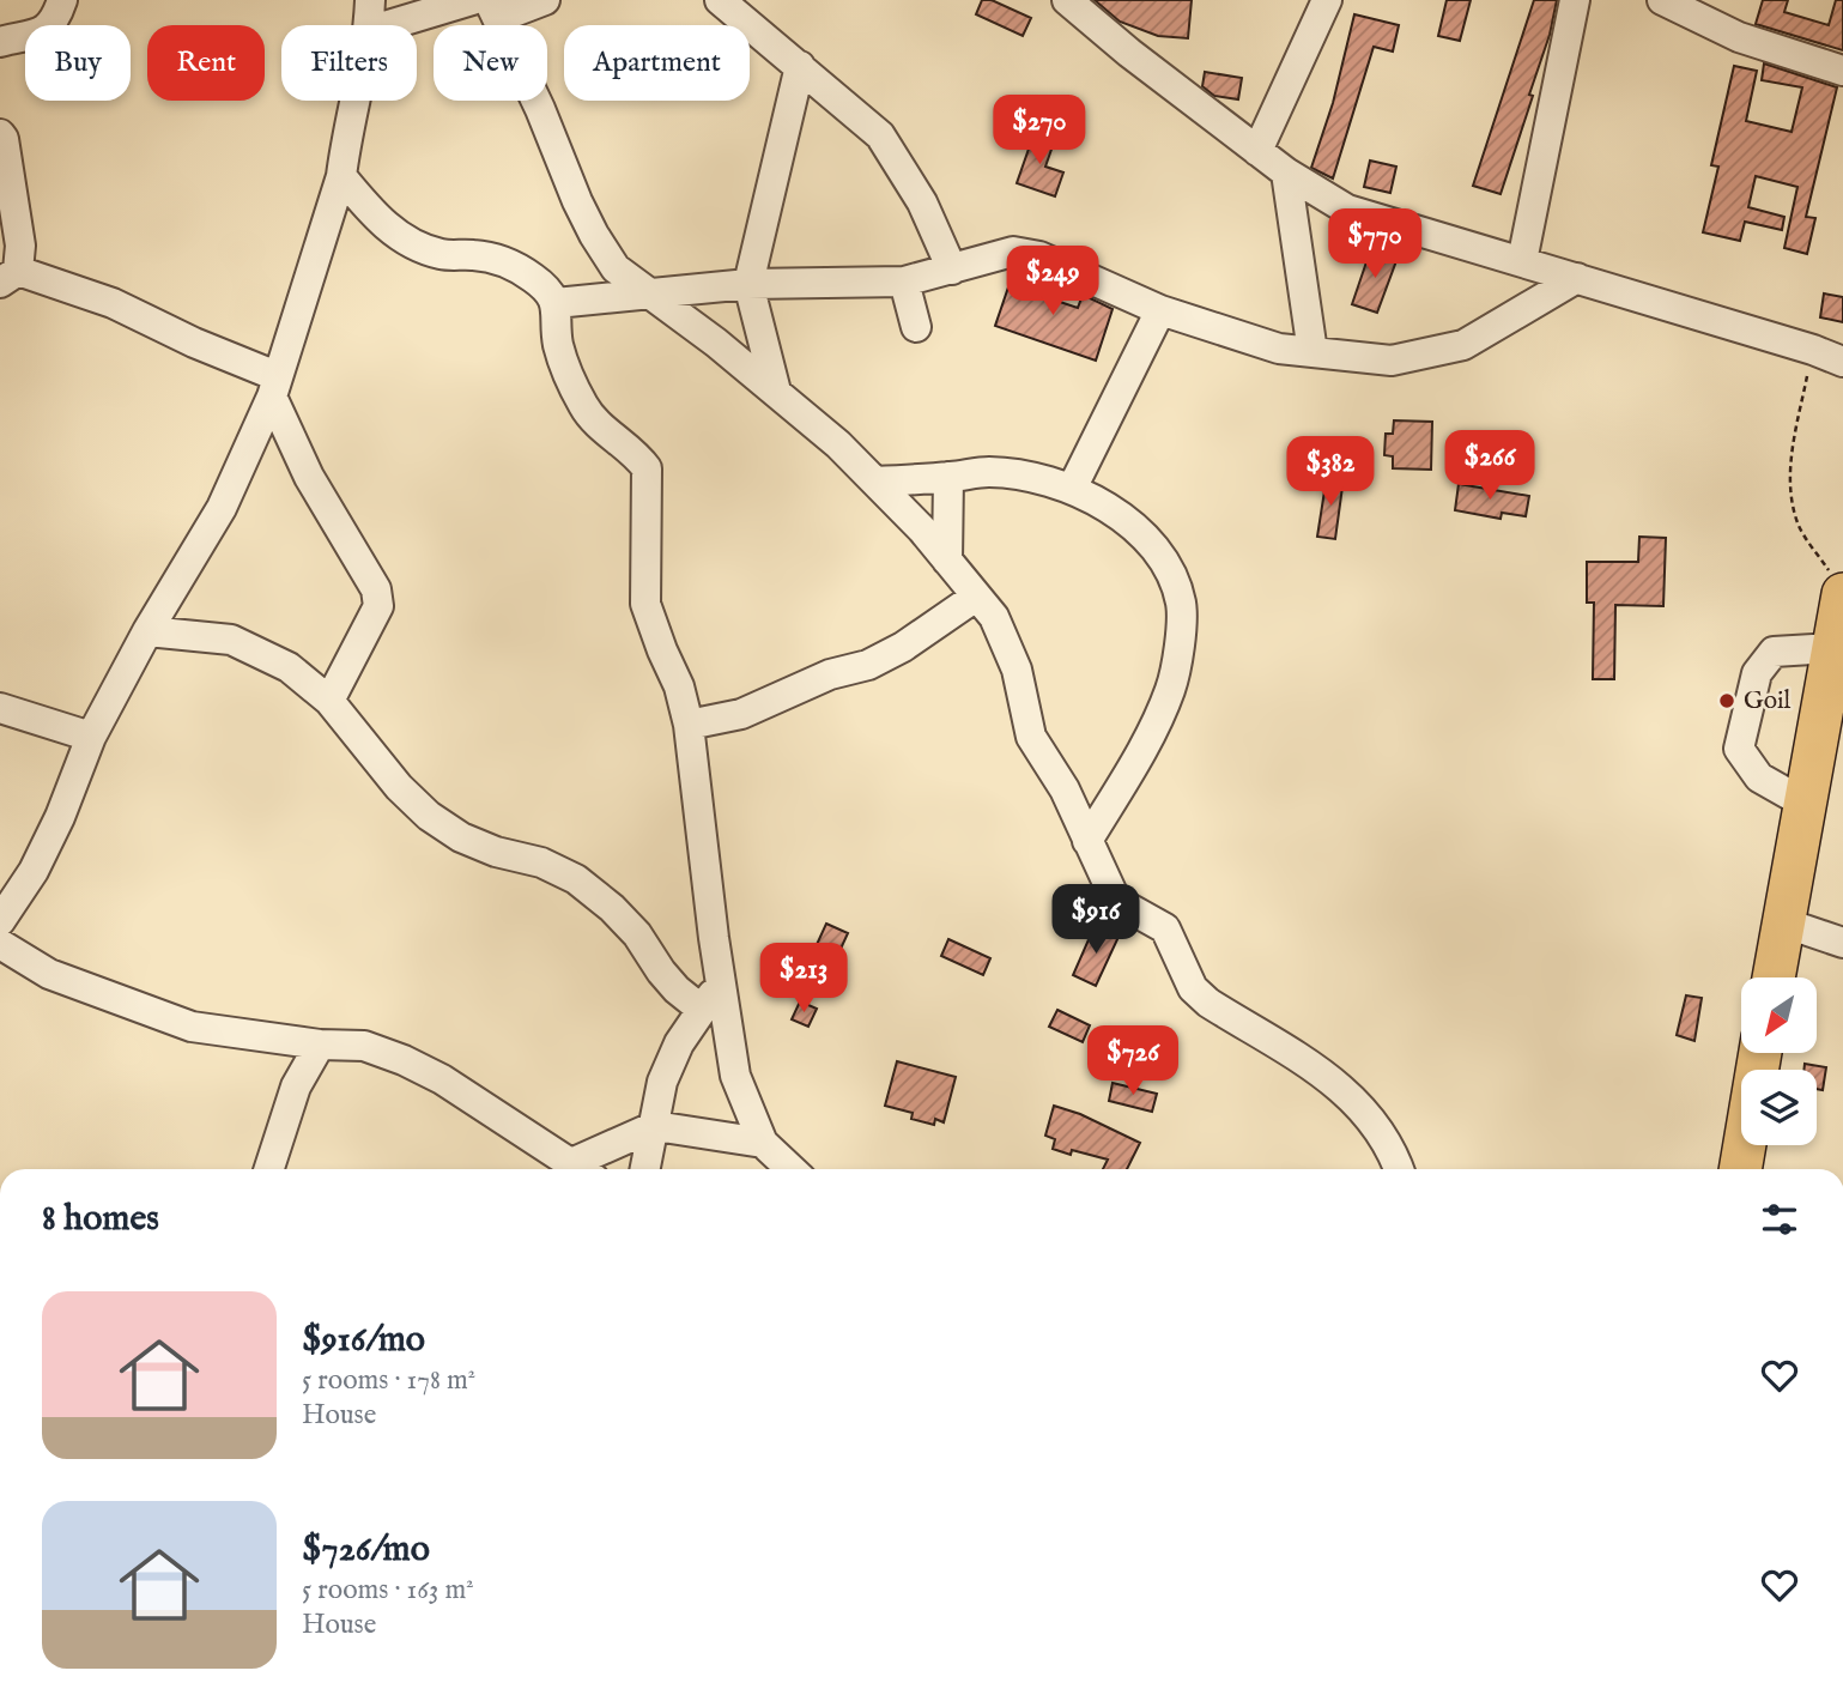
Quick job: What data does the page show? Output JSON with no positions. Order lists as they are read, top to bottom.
{
  "places": ["Goil"],
  "north": "bottom left",
  "page": {
    "chip": [
      "Buy",
      "Rent",
      "Filters",
      "New",
      "Apartment"
    ],
    "price": [
      "$270",
      "$770",
      "$249",
      "$266",
      "$382",
      "$916",
      "$213",
      "$726"
    ],
    "heading": "8 homes",
    "list": [
      {
        "name": "$916/mo",
        "note": "5 rooms · 178 m² · House"
      },
      {
        "name": "$726/mo",
        "note": "5 rooms · 163 m² · House"
      }
    ]
  }
}
